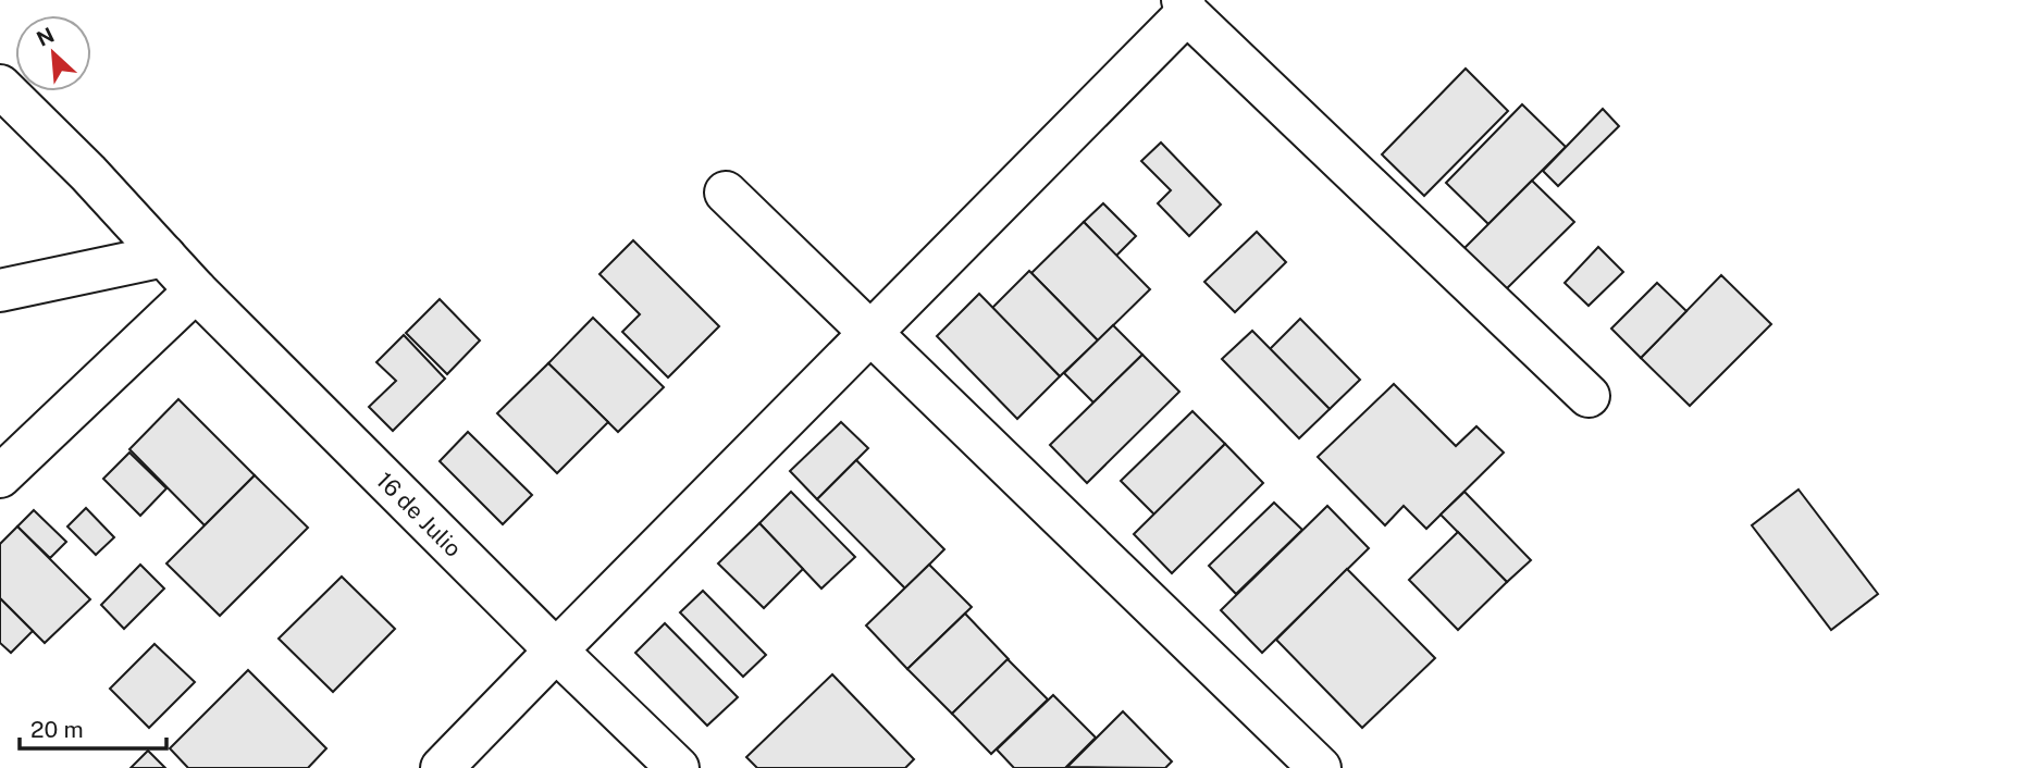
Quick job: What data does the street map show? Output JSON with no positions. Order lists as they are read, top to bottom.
{
  "streets": {
    "street": ["16 de Julio"]
  },
  "scale_bar": "20 m",
  "north": "top left"
}
